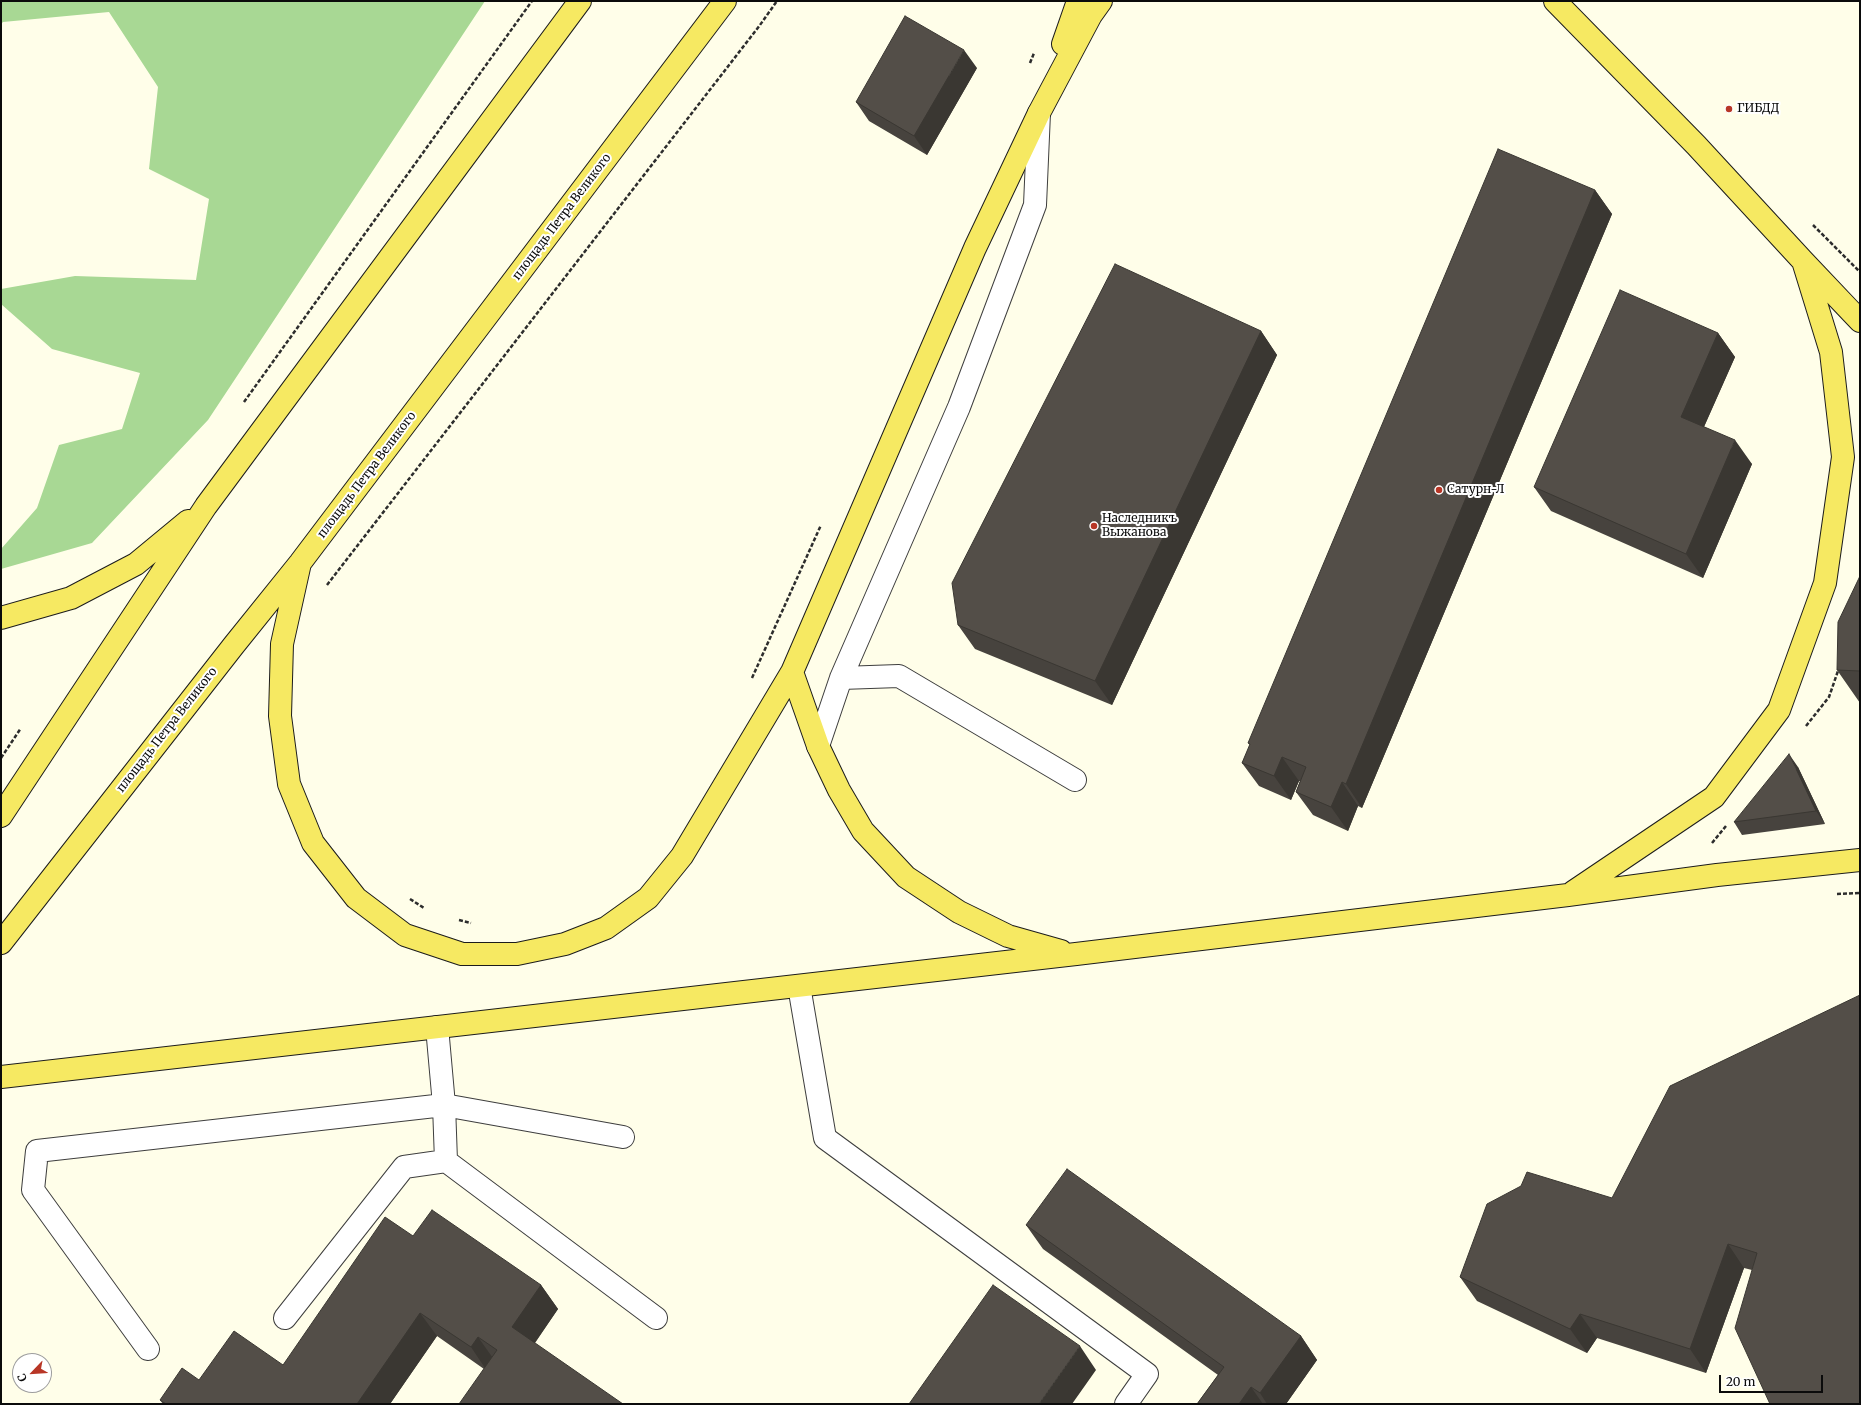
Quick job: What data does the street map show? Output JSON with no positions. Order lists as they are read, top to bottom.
{
  "streets": {
    "main road": ["площадь Петра Великого"]
  },
  "places": ["ГИБДД", "Сатурн-Л", "Наследникъ Выжанова"],
  "scale_bar": "20 m",
  "north": "bottom left"
}
